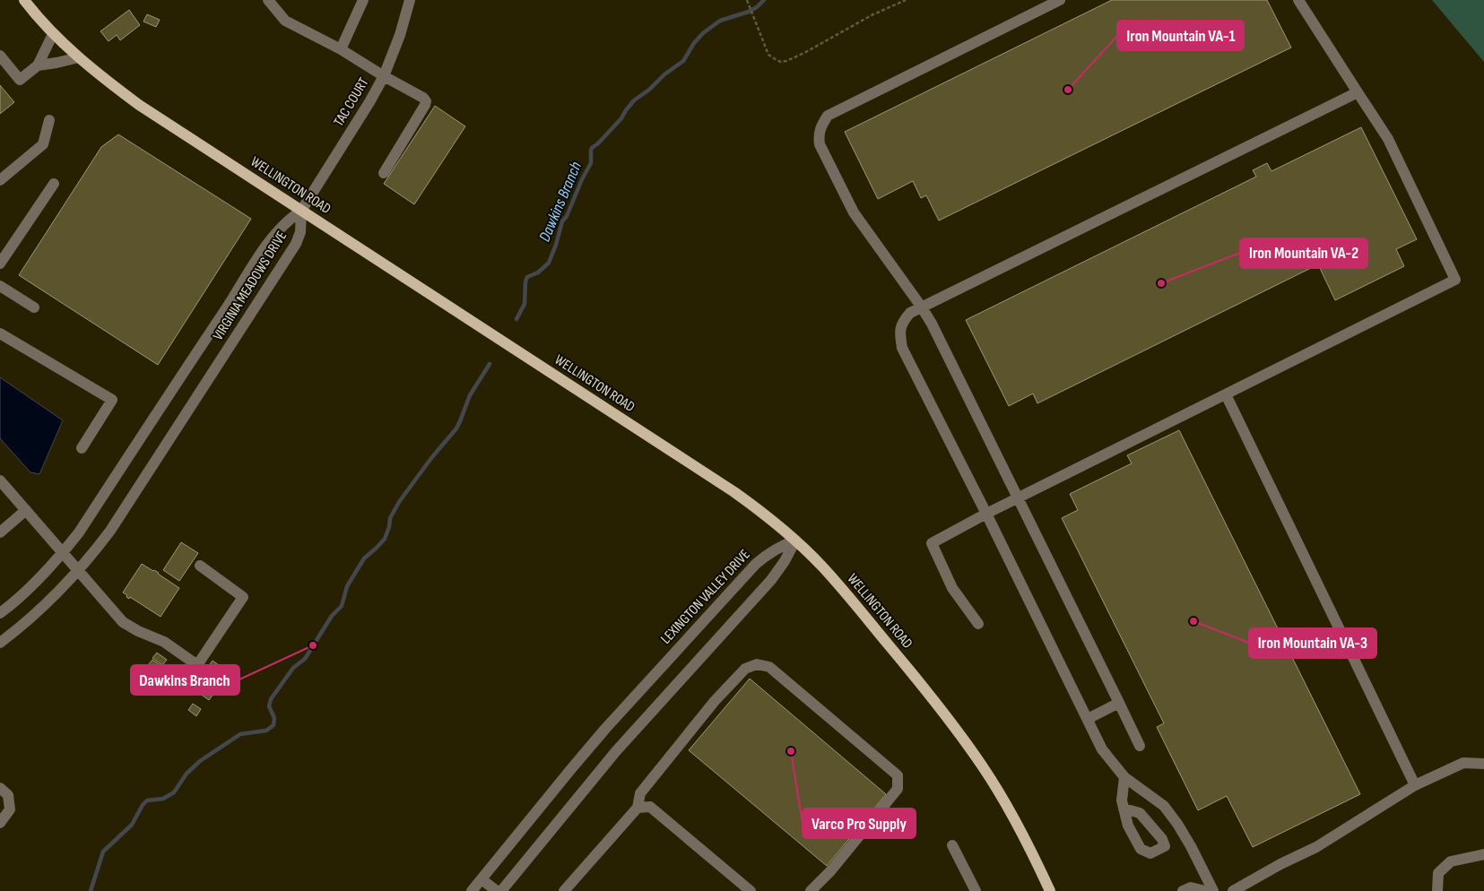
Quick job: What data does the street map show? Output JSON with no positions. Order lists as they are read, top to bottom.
{
  "streets": {
    "main road": ["WELLINGTON ROAD"],
    "street": ["TAC COURT", "VIRGINIA MEADOWS DRIVE", "LEXINGTON VALLEY DRIVE"]
  },
  "crossings": [
    ["TAC COURT", "WELLINGTON ROAD"],
    ["TAC COURT", "VIRGINIA MEADOWS DRIVE"],
    ["WELLINGTON ROAD", "VIRGINIA MEADOWS DRIVE"],
    ["WELLINGTON ROAD", "LEXINGTON VALLEY DRIVE"]
  ],
  "water": ["Dawkins Branch"],
  "places": [
    "Iron Mountain VA-1",
    "Iron Mountain VA-2",
    "Iron Mountain VA-3",
    "Dawkins Branch",
    "Varco Pro Supply"
  ]
}
